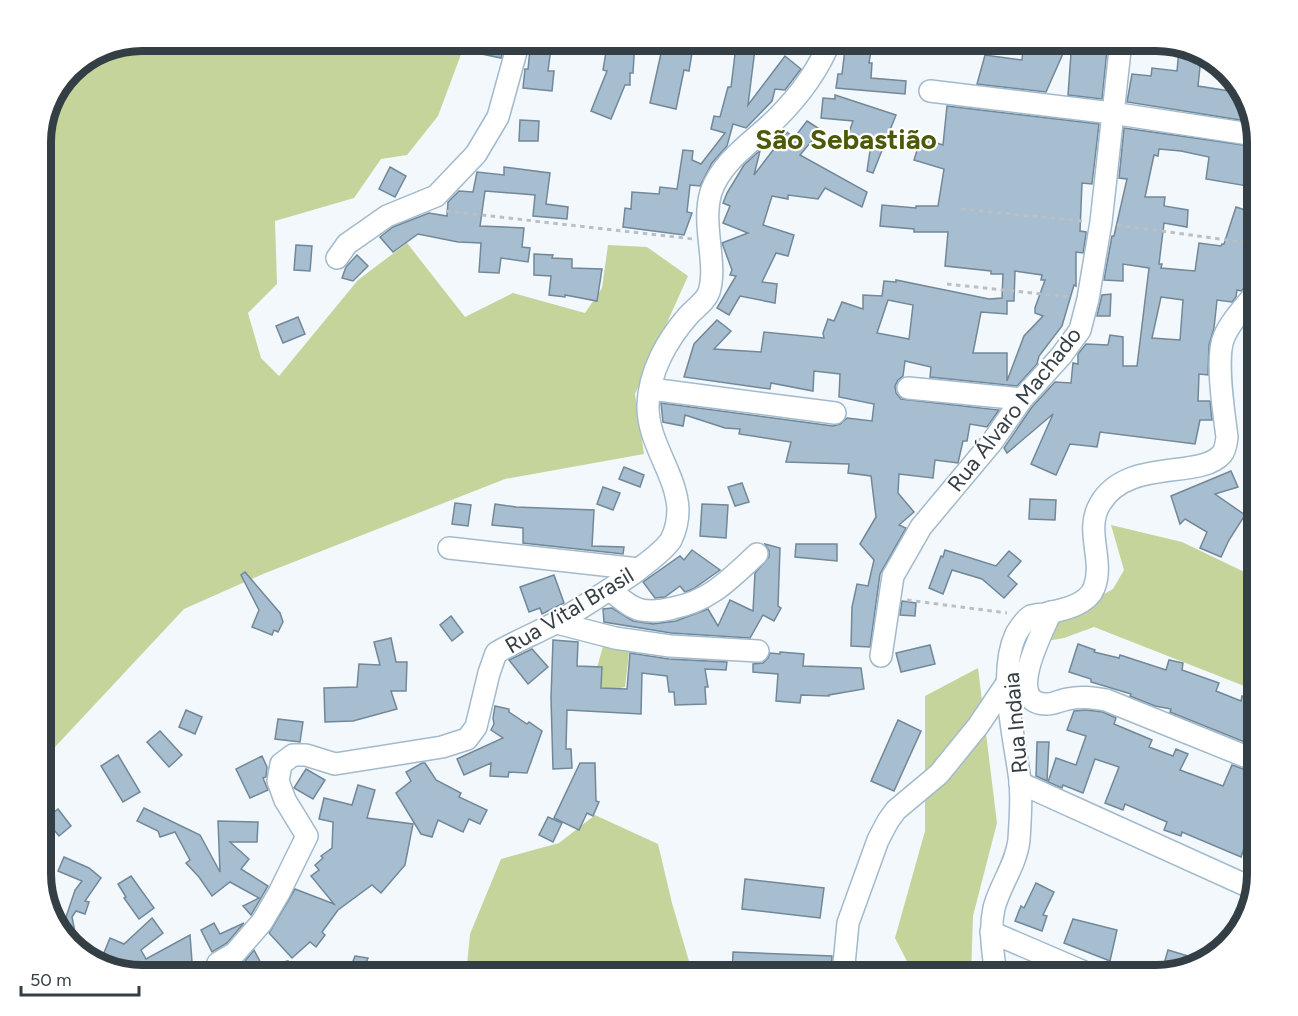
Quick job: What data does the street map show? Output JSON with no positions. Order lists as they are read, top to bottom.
{
  "streets": {
    "street": ["Rua Álvaro Machado", "Rua Vital Brasil", "Rua Indaia"]
  },
  "districts": ["São Sebastião"],
  "scale_bar": "50 m"
}
